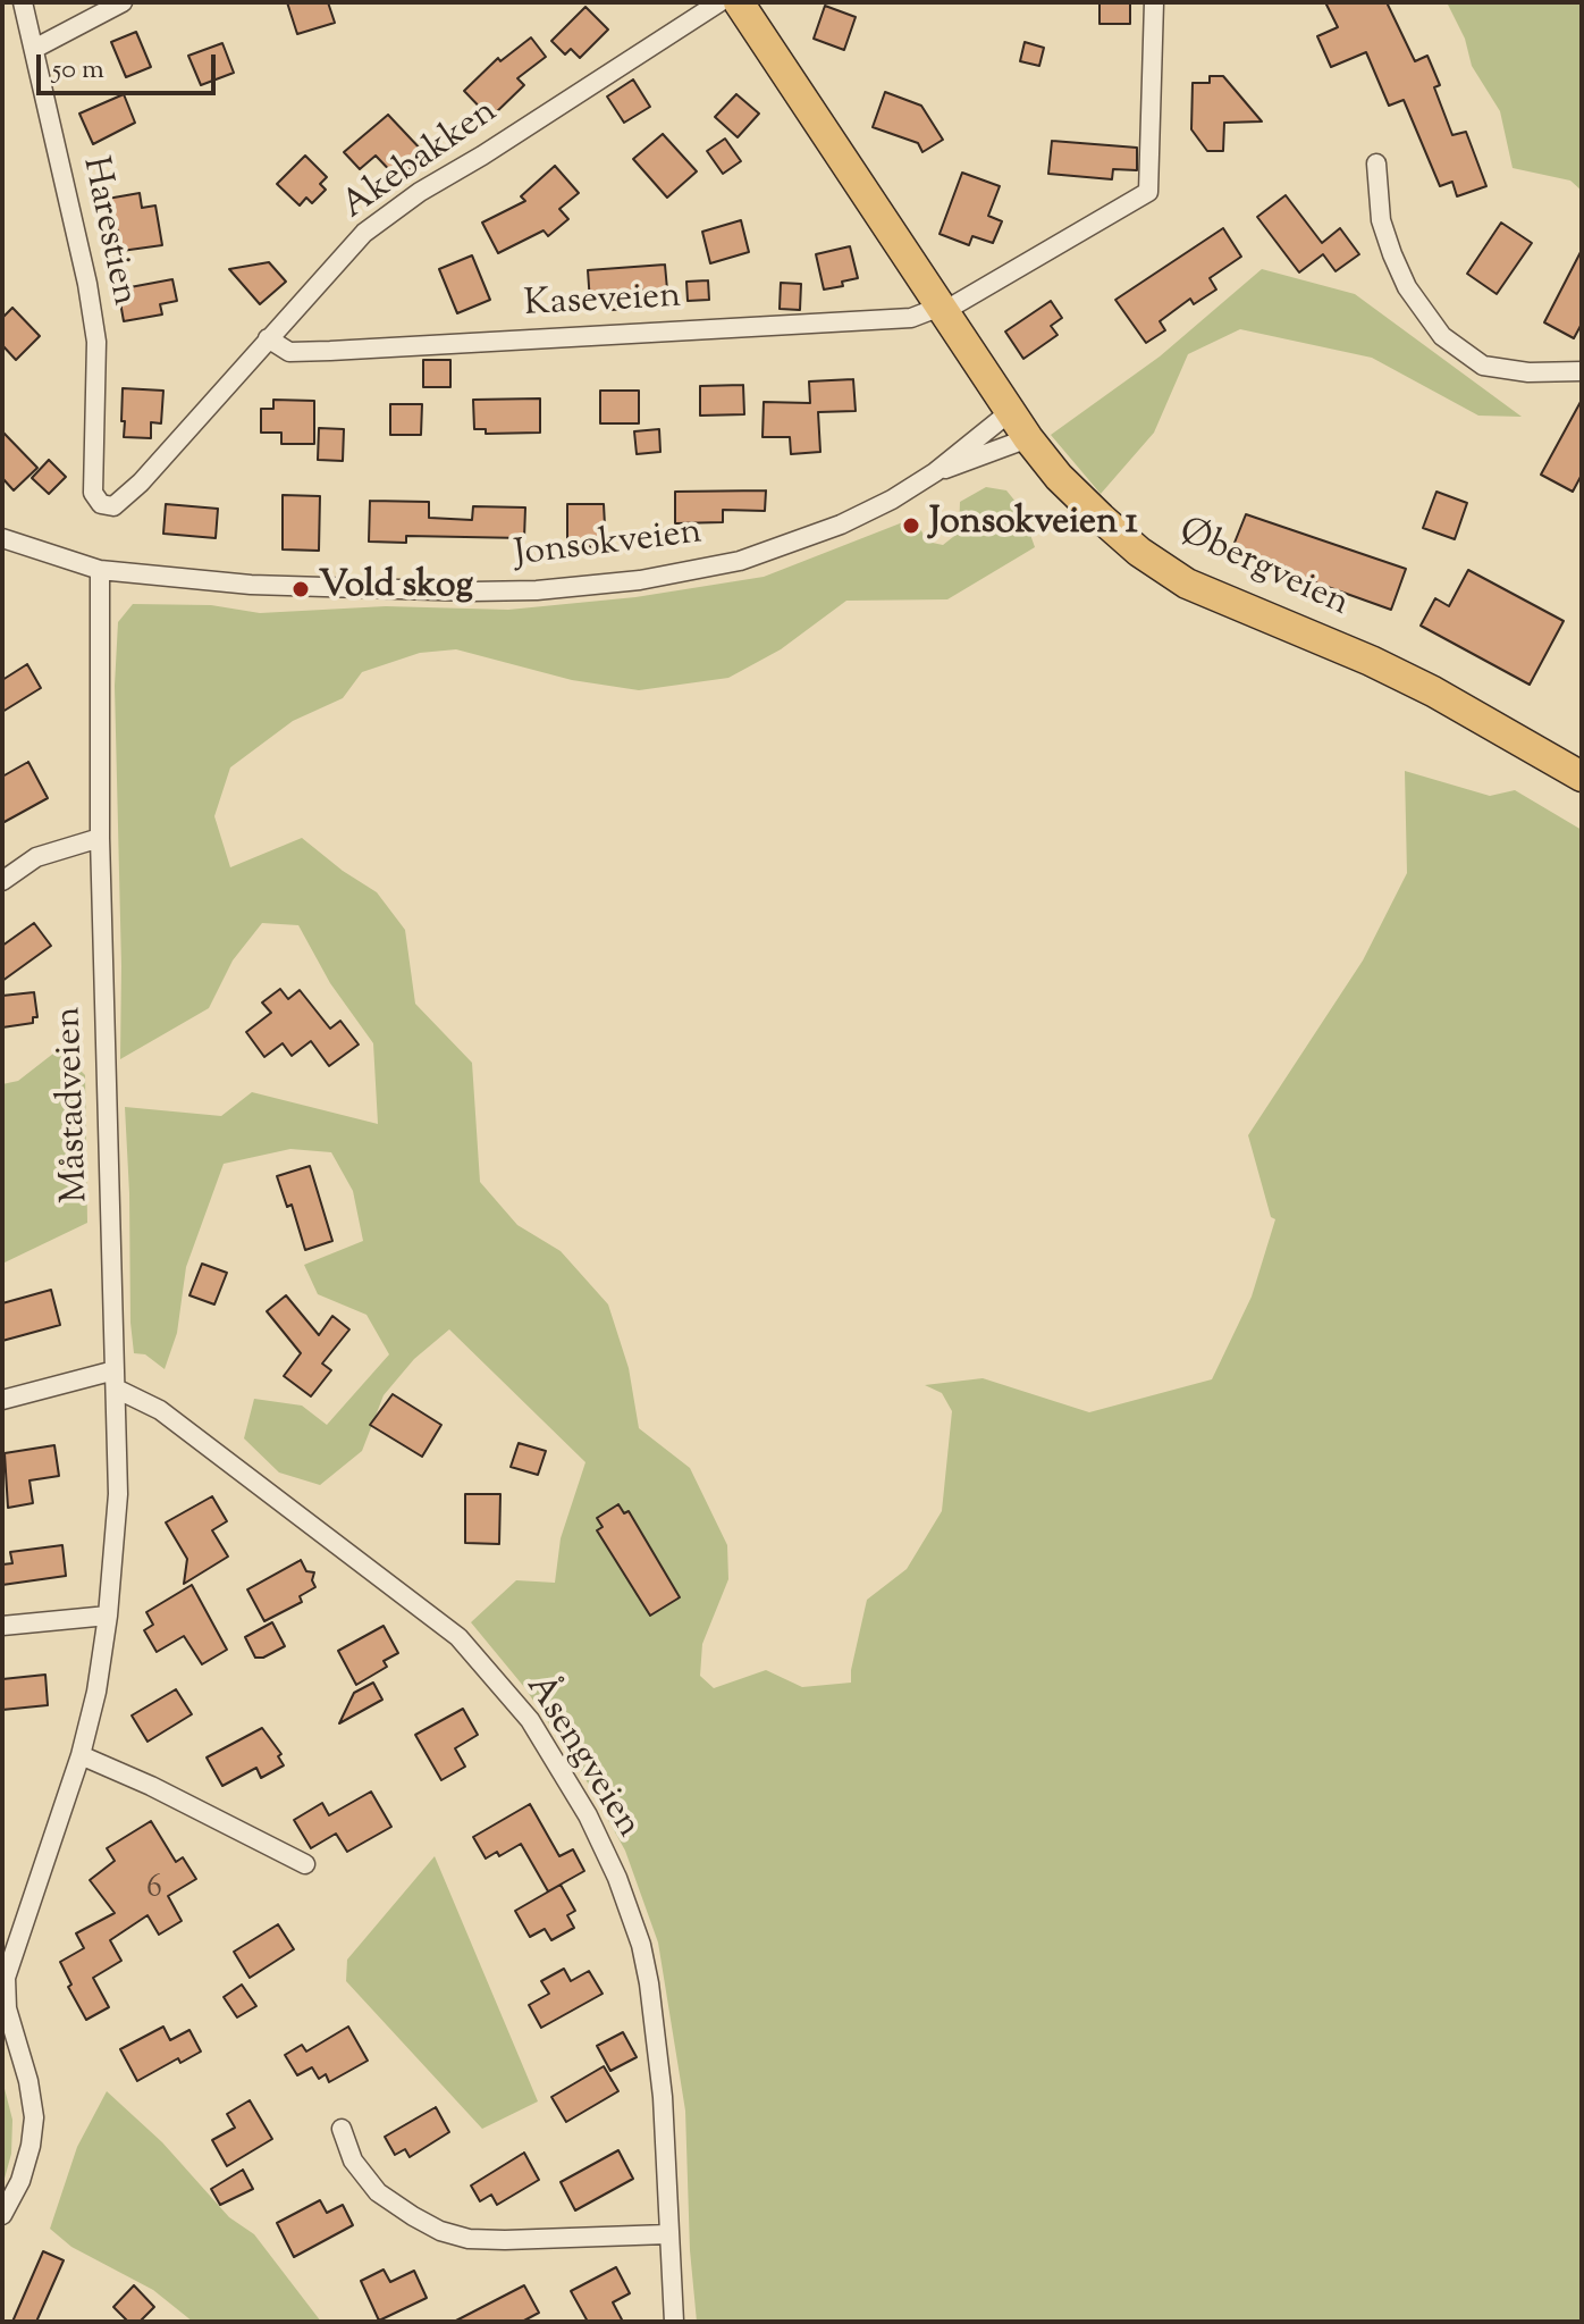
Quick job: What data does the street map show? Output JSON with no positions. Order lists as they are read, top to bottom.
{
  "streets": {
    "main road": ["Øbergveien"],
    "street": [
      "Akebakken",
      "Harestien",
      "Kaseveien",
      "Jonsokveien",
      "Måstadveien",
      "Åsengveien"
    ]
  },
  "crossings": [
    ["Akebakken", "Harestien"],
    ["Akebakken", "Kaseveien"],
    ["Kaseveien", "Øbergveien"],
    ["Jonsokveien", "Øbergveien"],
    ["Jonsokveien", "Måstadveien"],
    ["Måstadveien", "Åsengveien"]
  ],
  "places": ["Jonsokveien 1", "Vold skog"],
  "house_numbers": ["6"],
  "scale_bar": "50 m"
}
